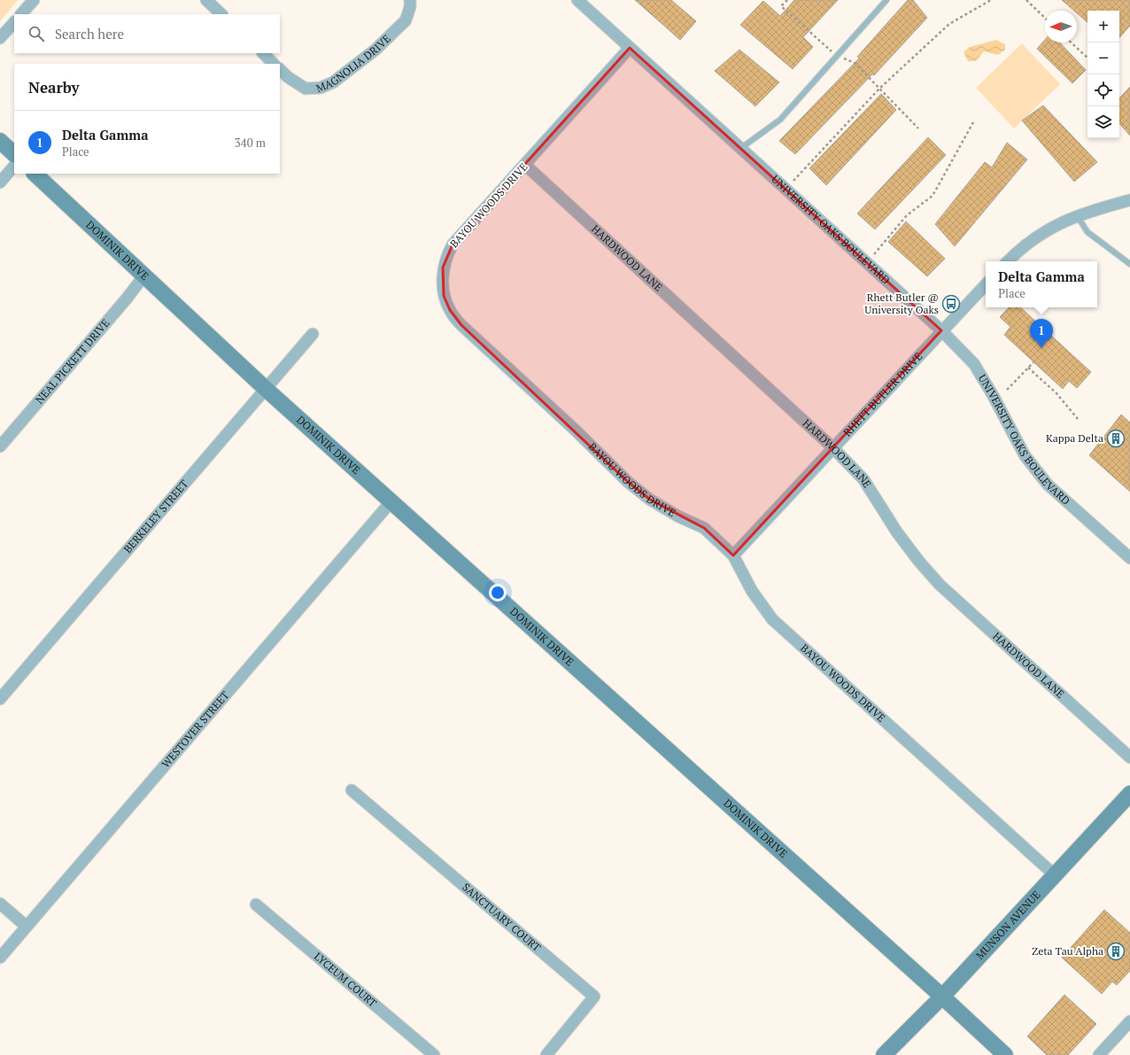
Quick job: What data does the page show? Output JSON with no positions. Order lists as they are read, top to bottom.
{
  "streets": {
    "street": [
      "MAGNOLIA DRIVE",
      "BAYOU WOODS DRIVE",
      "UNIVERSITY OAKS BOULEVARD",
      "DOMINIK DRIVE",
      "HARDWOOD LANE",
      "NEAL PICKETT DRIVE",
      "RHETT BUTLER DRIVE",
      "BERKELEY STREET",
      "WESTOVER STREET",
      "SANCTUARY COURT",
      "MUNSON AVENUE",
      "LYCEUM COURT"
    ]
  },
  "crossings": [
    ["BAYOU WOODS DRIVE", "UNIVERSITY OAKS BOULEVARD"],
    ["BAYOU WOODS DRIVE", "HARDWOOD LANE"],
    ["BAYOU WOODS DRIVE", "RHETT BUTLER DRIVE"],
    ["BAYOU WOODS DRIVE", "MUNSON AVENUE"],
    ["UNIVERSITY OAKS BOULEVARD", "RHETT BUTLER DRIVE"],
    ["DOMINIK DRIVE", "NEAL PICKETT DRIVE"],
    ["DOMINIK DRIVE", "BERKELEY STREET"],
    ["DOMINIK DRIVE", "WESTOVER STREET"],
    ["DOMINIK DRIVE", "MUNSON AVENUE"],
    ["HARDWOOD LANE", "RHETT BUTLER DRIVE"]
  ],
  "places": {
    "bus stop": ["Rhett Butler @ University Oaks"],
    "building": ["Kappa Delta", "Zeta Tau Alpha"]
  },
  "north": "left",
  "page": {
    "map_buttons": ["+", "−"],
    "search": "Search here",
    "heading": "Nearby",
    "list": [
      {
        "mark": "1",
        "name": "Delta Gamma",
        "note": "Place",
        "value": "340 m"
      }
    ],
    "popup": ["Delta Gamma", "Place"],
    "pins": "1"
  }
}
